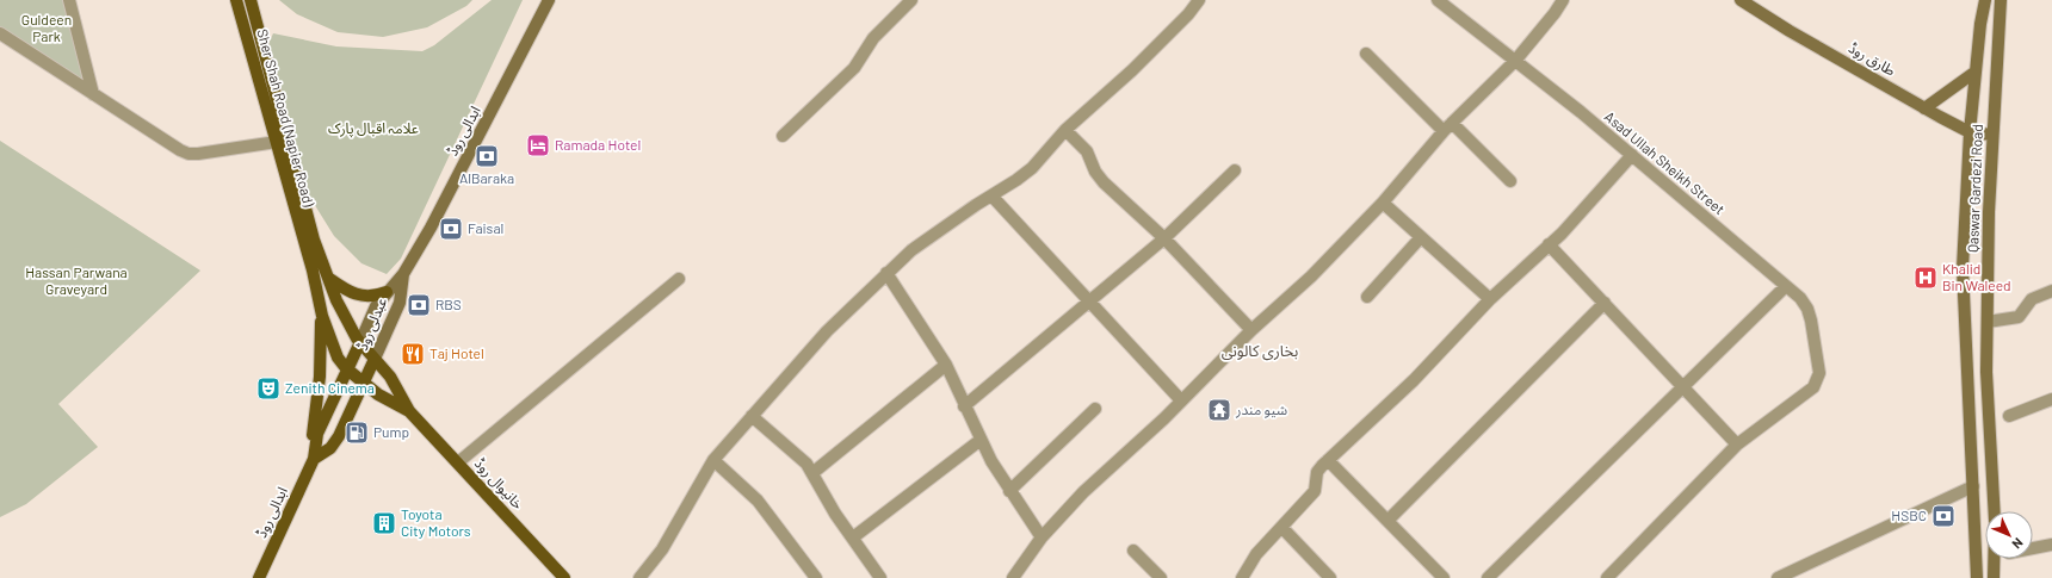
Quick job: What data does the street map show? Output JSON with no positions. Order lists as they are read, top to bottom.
{
  "streets": {
    "main road": [
      "طارق روڈ",
      "Sher Shah Road (Napier Road)",
      "ابدالی روڈ",
      "Qaswar Gardezi Road",
      "عبدلی روڈ",
      "خانیوال روڈ"
    ],
    "street": ["Asad Ullah Sheikh Street"]
  },
  "crossings": [
    ["طارق روڈ", "Qaswar Gardezi Road"],
    ["Sher Shah Road (Napier Road)", "خانیوال روڈ"],
    ["ابدالی روڈ", "عبدلی روڈ"],
    ["عبدلی روڈ", "خانیوال روڈ"]
  ],
  "districts": ["بخاری کالونی"],
  "parks": ["Guldeen Park", "علامہ اقبال پارک", "Hassan Parwana Graveyard"],
  "places": {
    "hotel": ["Ramada Hotel"],
    "bank": [
      "AlBaraka",
      "Faisal",
      "RBS",
      "HSBC"
    ],
    "hospital": ["Khalid Bin Waleed"],
    "restaurant": ["Taj Hotel"],
    "theatre": ["Zenith Cinema"],
    "temple": ["شیو مندر"],
    "fuel station": ["Pump"],
    "building": ["Toyota City Motors"]
  },
  "north": "bottom right"
}
